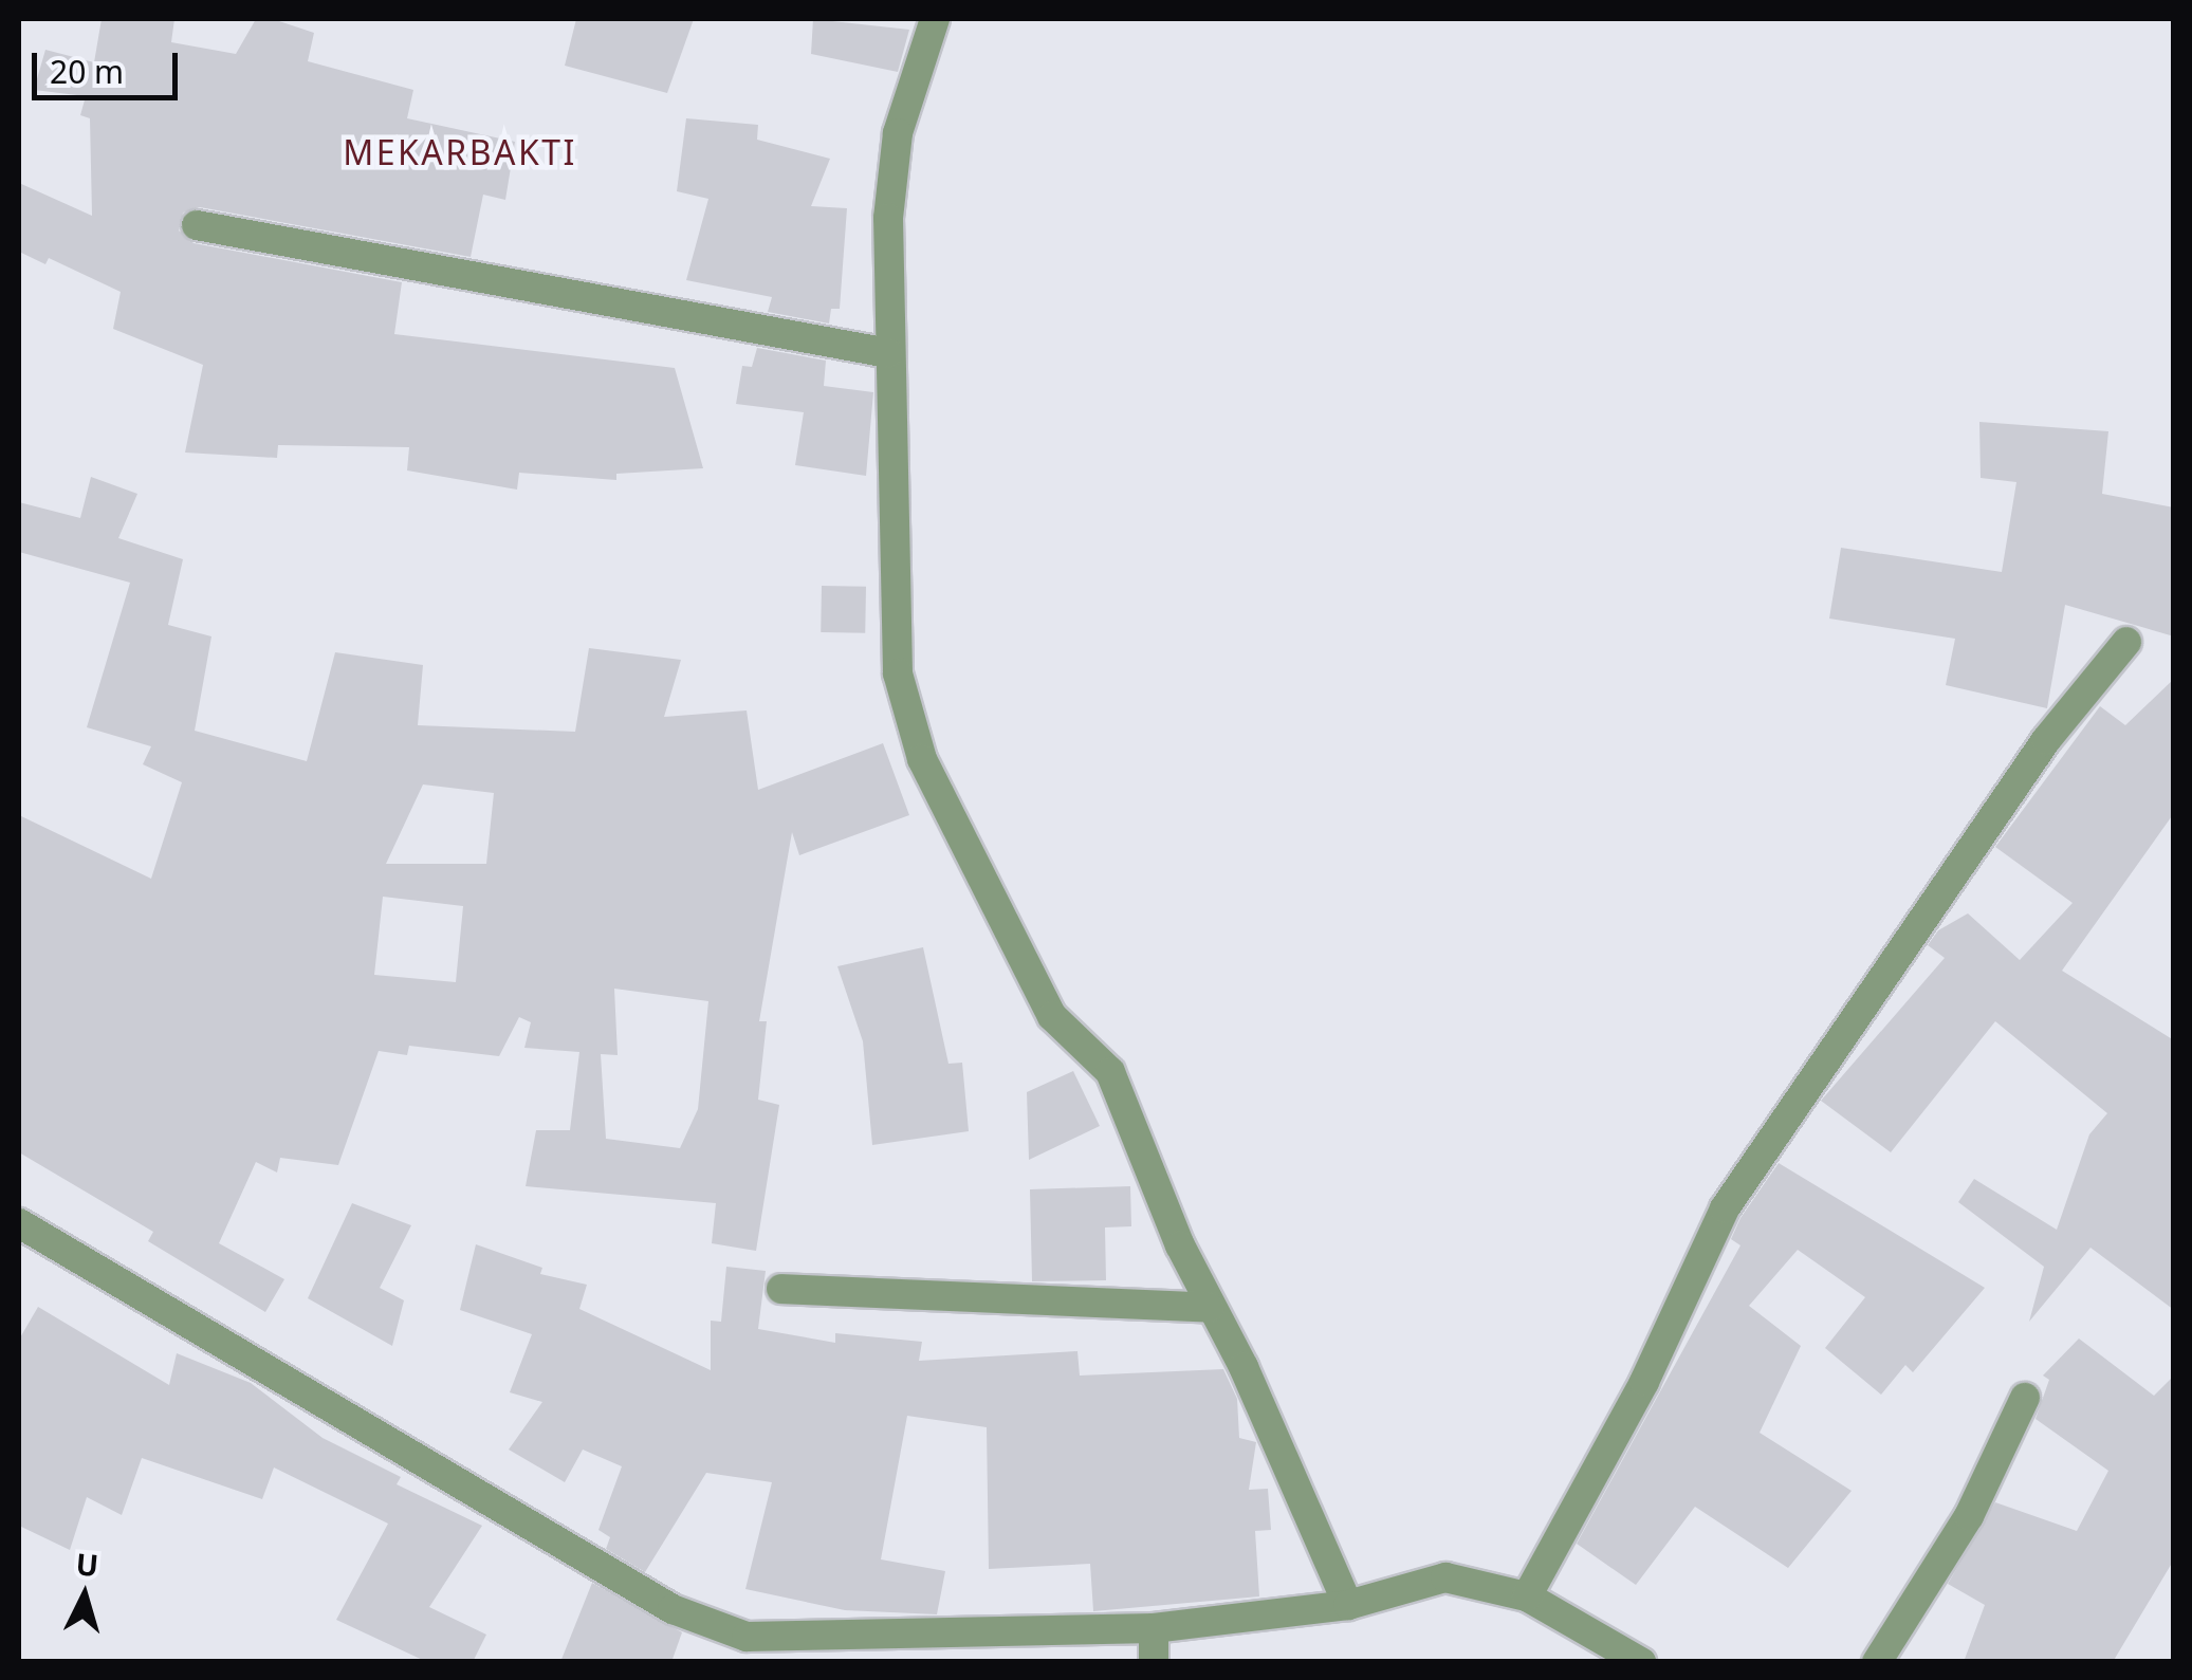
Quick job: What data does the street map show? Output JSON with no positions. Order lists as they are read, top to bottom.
{
  "districts": ["MEKARBAKTI"],
  "scale_bar": "20 m",
  "north": "top"
}
